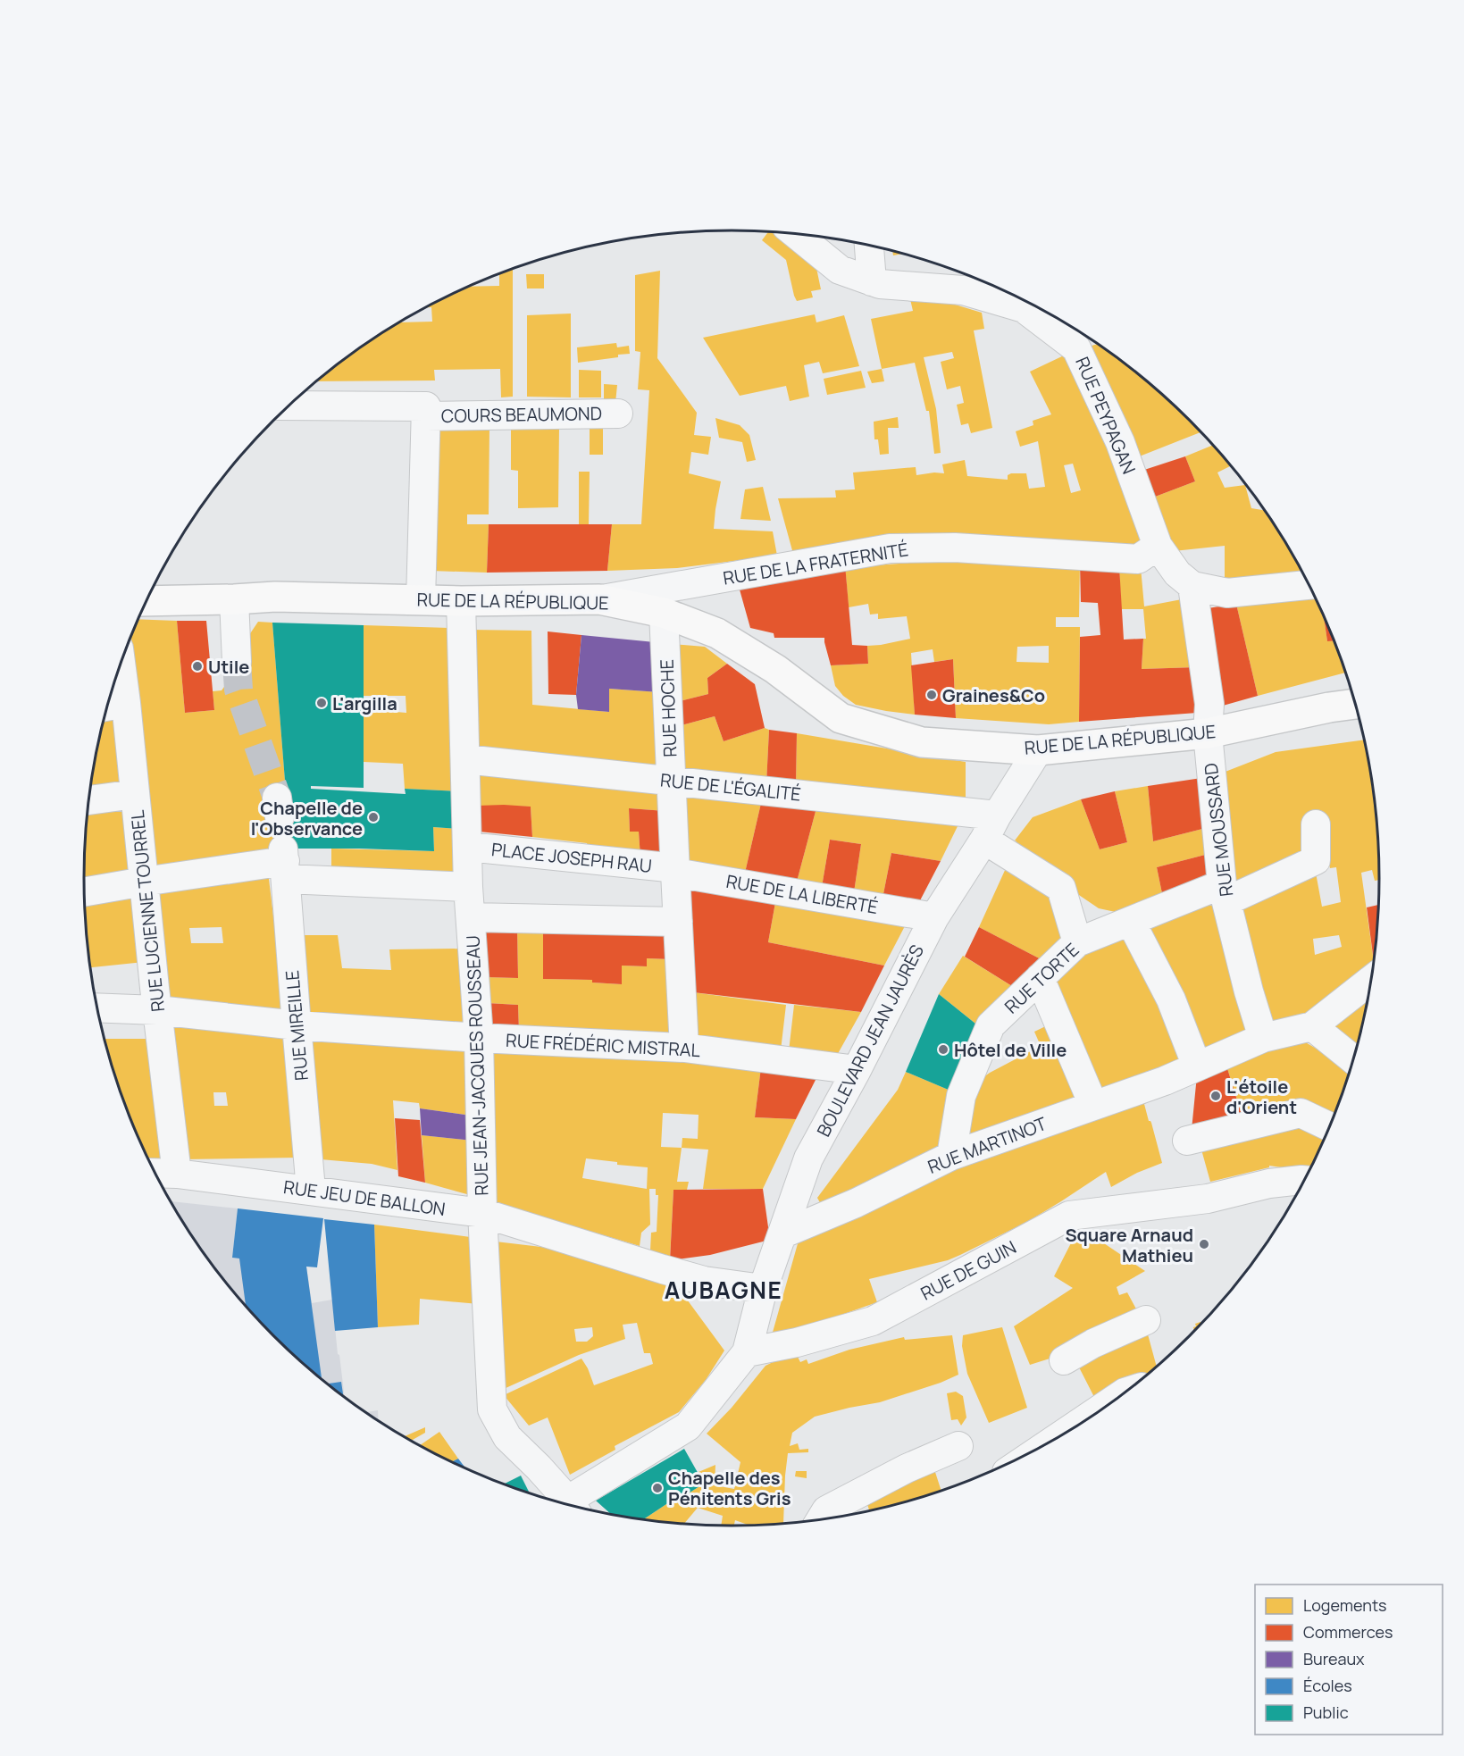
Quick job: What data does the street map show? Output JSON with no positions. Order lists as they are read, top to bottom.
{
  "streets": {
    "main road": ["RUE DE LA RÉPUBLIQUE"],
    "street": [
      "COURS BEAUMOND",
      "RUE PEYPAGAN",
      "RUE DE LA FRATERNITÉ",
      "RUE HOCHE",
      "RUE DE L'ÉGALITÉ",
      "RUE MOUSSARD",
      "PLACE JOSEPH RAU",
      "RUE DE LA LIBERTÉ",
      "RUE LUCIENNE TOURREL",
      "RUE TORTE",
      "RUE MIREILLE",
      "BOULEVARD JEAN JAURÈS",
      "RUE FRÉDÉRIC MISTRAL",
      "RUE JEAN-JACQUES ROUSSEAU",
      "RUE MARTINOT",
      "RUE JEU DE BALLON",
      "RUE DE GUIN"
    ]
  },
  "crossings": [
    ["COURS BEAUMOND", "RUE DE LA RÉPUBLIQUE"],
    ["RUE PEYPAGAN", "RUE DE LA FRATERNITÉ"],
    ["RUE PEYPAGAN", "RUE MOUSSARD"],
    ["RUE DE LA FRATERNITÉ", "RUE DE LA RÉPUBLIQUE"],
    ["RUE DE LA RÉPUBLIQUE", "RUE HOCHE"],
    ["RUE DE LA RÉPUBLIQUE", "RUE MOUSSARD"],
    ["RUE DE LA RÉPUBLIQUE", "BOULEVARD JEAN JAURÈS"],
    ["RUE DE LA RÉPUBLIQUE", "RUE JEAN-JACQUES ROUSSEAU"],
    ["RUE HOCHE", "RUE DE L'ÉGALITÉ"],
    ["RUE HOCHE", "PLACE JOSEPH RAU"],
    ["RUE HOCHE", "RUE DE LA LIBERTÉ"],
    ["RUE HOCHE", "RUE FRÉDÉRIC MISTRAL"],
    ["RUE DE L'ÉGALITÉ", "BOULEVARD JEAN JAURÈS"],
    ["RUE DE L'ÉGALITÉ", "RUE JEAN-JACQUES ROUSSEAU"],
    ["RUE MOUSSARD", "RUE TORTE"],
    ["RUE MOUSSARD", "RUE MARTINOT"],
    ["PLACE JOSEPH RAU", "RUE DE LA LIBERTÉ"],
    ["PLACE JOSEPH RAU", "RUE JEAN-JACQUES ROUSSEAU"],
    ["RUE DE LA LIBERTÉ", "BOULEVARD JEAN JAURÈS"],
    ["RUE LUCIENNE TOURREL", "RUE FRÉDÉRIC MISTRAL"],
    ["RUE LUCIENNE TOURREL", "RUE JEU DE BALLON"],
    ["RUE TORTE", "RUE MARTINOT"],
    ["RUE MIREILLE", "RUE FRÉDÉRIC MISTRAL"],
    ["RUE MIREILLE", "RUE JEU DE BALLON"],
    ["BOULEVARD JEAN JAURÈS", "RUE FRÉDÉRIC MISTRAL"],
    ["BOULEVARD JEAN JAURÈS", "RUE MARTINOT"],
    ["BOULEVARD JEAN JAURÈS", "RUE JEU DE BALLON"],
    ["BOULEVARD JEAN JAURÈS", "RUE DE GUIN"],
    ["RUE FRÉDÉRIC MISTRAL", "RUE JEAN-JACQUES ROUSSEAU"],
    ["RUE JEAN-JACQUES ROUSSEAU", "RUE JEU DE BALLON"]
  ],
  "districts": ["AUBAGNE"],
  "places": [
    "Utile",
    "Graines&Co",
    "L'argilla",
    "Chapelle de l'Observance",
    "Hôtel de Ville",
    "L'étoile d'Orient",
    "Square Arnaud Mathieu",
    "Chapelle des Pénitents Gris"
  ],
  "legend": [
    "Logements",
    "Commerces",
    "Bureaux",
    "Écoles",
    "Public"
  ]
}
